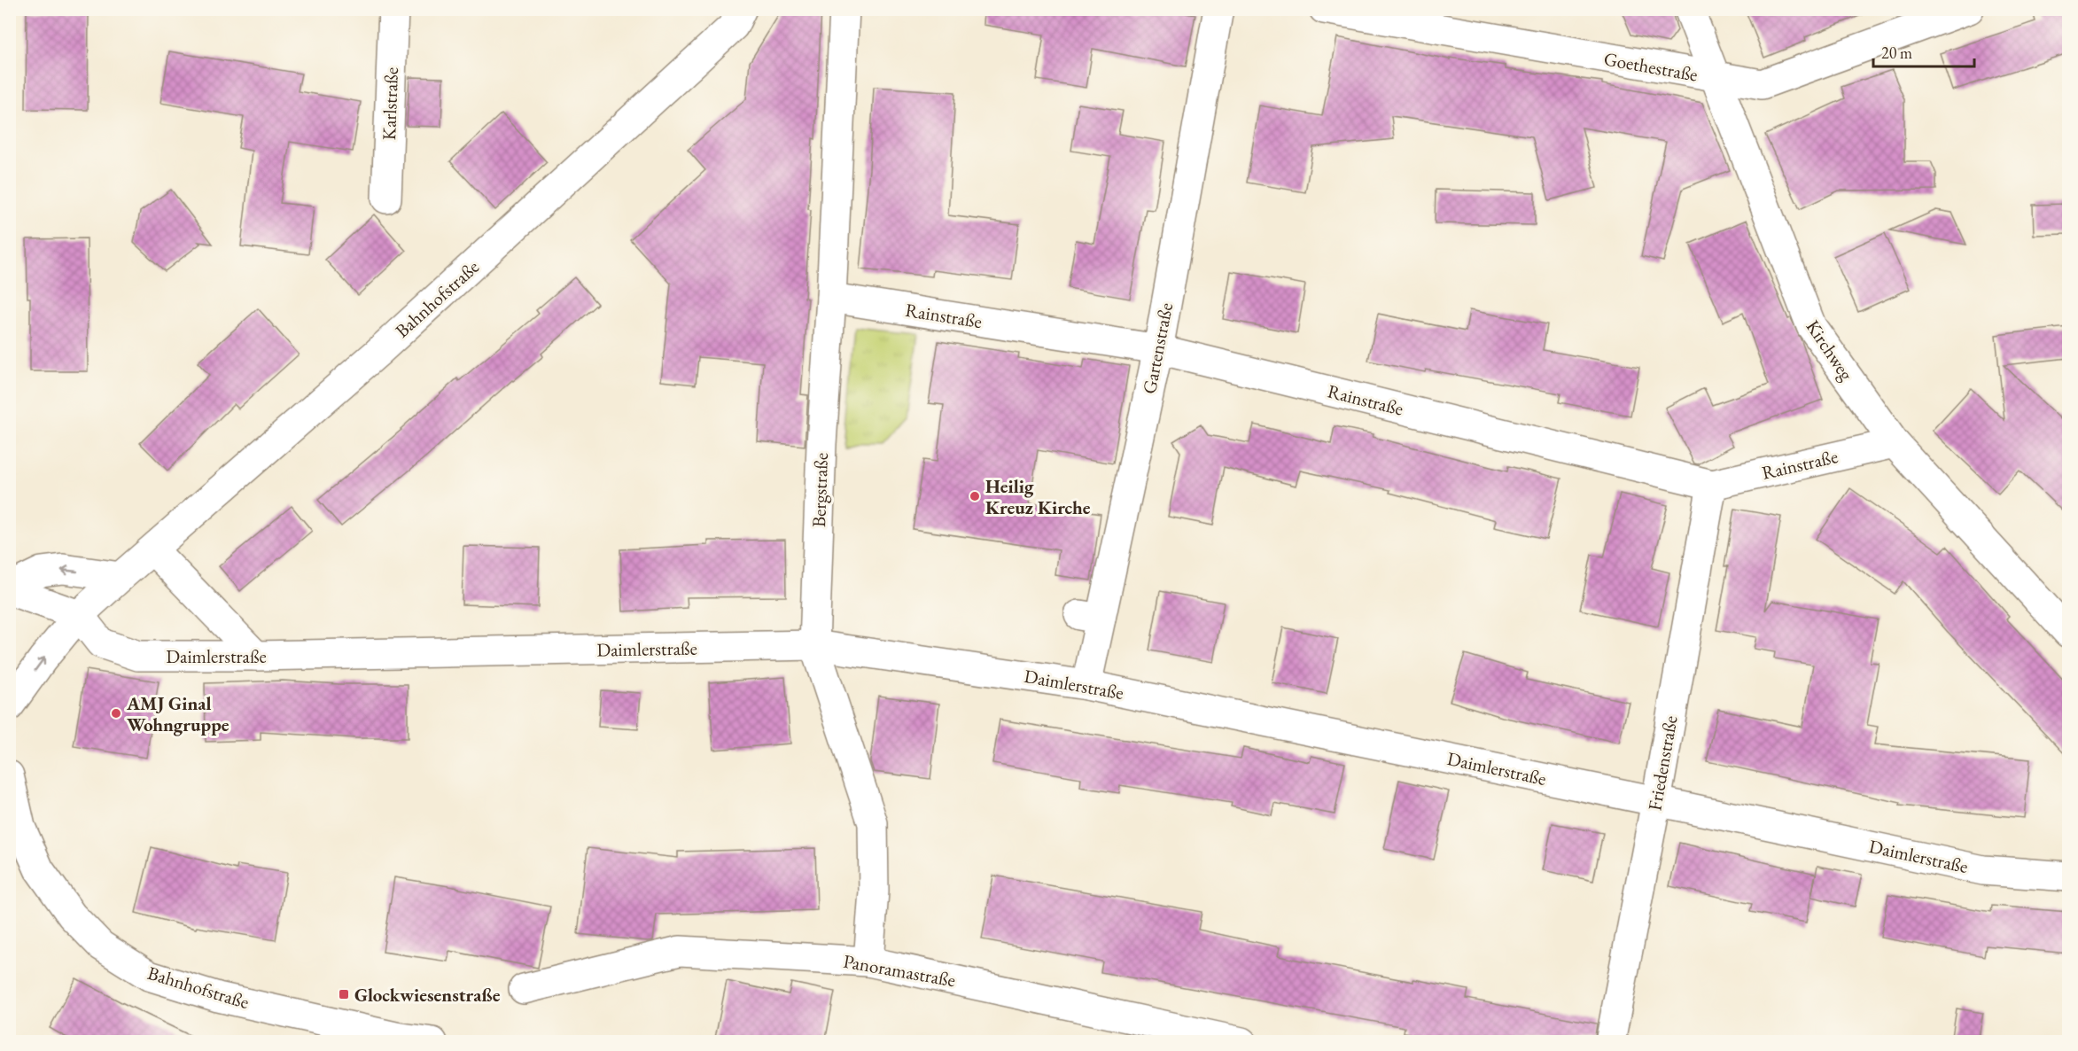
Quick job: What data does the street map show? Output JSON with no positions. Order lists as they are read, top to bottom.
{
  "streets": {
    "street": [
      "Goethestraße",
      "Karlstraße",
      "Bahnhofstraße",
      "Rainstraße",
      "Gartenstraße",
      "Kirchweg",
      "Bergstraße",
      "Daimlerstraße",
      "Friedenstraße",
      "Panoramastraße"
    ]
  },
  "crossings": [
    ["Goethestraße", "Kirchweg"],
    ["Bahnhofstraße", "Daimlerstraße"],
    ["Rainstraße", "Gartenstraße"],
    ["Rainstraße", "Kirchweg"],
    ["Rainstraße", "Bergstraße"],
    ["Rainstraße", "Friedenstraße"],
    ["Gartenstraße", "Daimlerstraße"],
    ["Bergstraße", "Daimlerstraße"],
    ["Bergstraße", "Panoramastraße"],
    ["Daimlerstraße", "Friedenstraße"]
  ],
  "places": {
    "other": ["Heilig Kreuz Kirche", "AMJ Ginal Wohngruppe"],
    "transit": ["Glockwiesenstraße"]
  },
  "scale_bar": "20 m"
}
